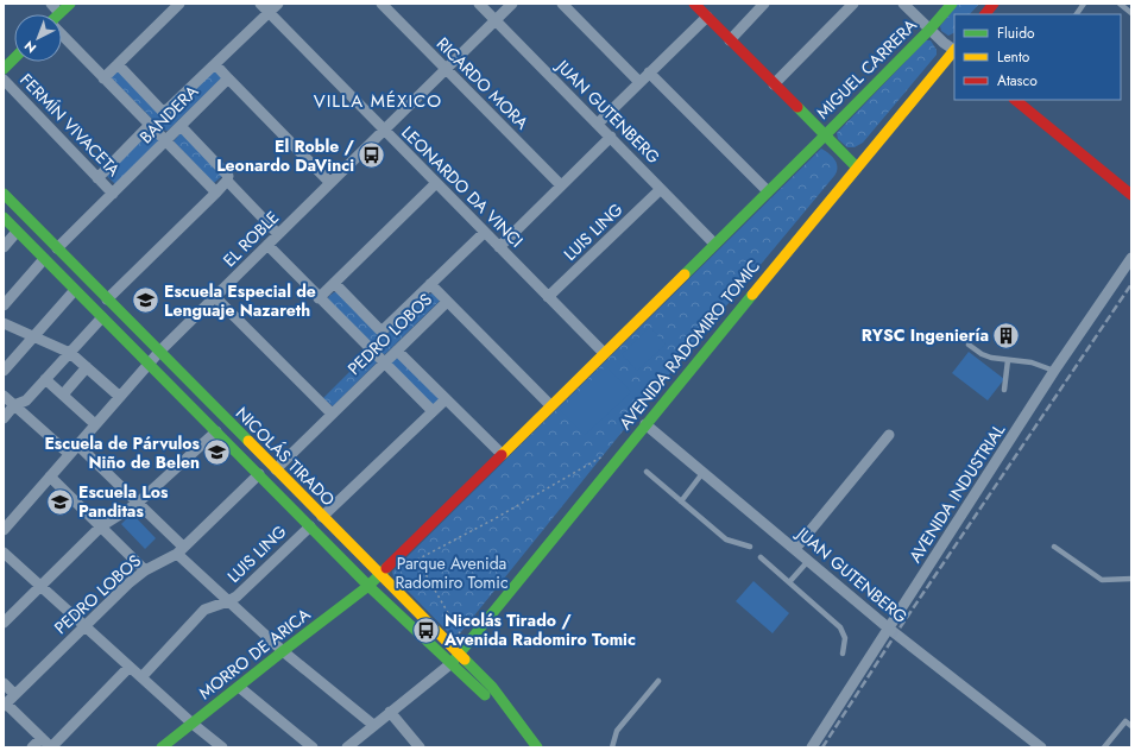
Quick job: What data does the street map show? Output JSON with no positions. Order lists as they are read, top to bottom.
{
  "streets": {
    "main road": [
      "MIGUEL CARRERA",
      "AVENIDA RADOMIRO TOMIC",
      "NICOLÁS TIRADO",
      "MORRO DE ARICA"
    ],
    "street": [
      "RICARDO MORA",
      "JUAN GUTENBERG",
      "BANDERA",
      "FERMÍN VIVACETA",
      "LEONARDO DA VINCI",
      "LUIS LING",
      "EL ROBLE",
      "PEDRO LOBOS",
      "AVENIDA INDUSTRIAL"
    ]
  },
  "crossings": [
    ["RICARDO MORA", "EL ROBLE"],
    ["JUAN GUTENBERG", "LUIS LING"],
    ["JUAN GUTENBERG", "EL ROBLE"],
    ["JUAN GUTENBERG", "AVENIDA RADOMIRO TOMIC"],
    ["JUAN GUTENBERG", "AVENIDA INDUSTRIAL"],
    ["BANDERA", "FERMÍN VIVACETA"],
    ["BANDERA", "NICOLÁS TIRADO"],
    ["LEONARDO DA VINCI", "LUIS LING"],
    ["LEONARDO DA VINCI", "EL ROBLE"],
    ["LEONARDO DA VINCI", "PEDRO LOBOS"],
    ["LUIS LING", "NICOLÁS TIRADO"],
    ["EL ROBLE", "NICOLÁS TIRADO"],
    ["PEDRO LOBOS", "NICOLÁS TIRADO"],
    ["AVENIDA RADOMIRO TOMIC", "NICOLÁS TIRADO"],
    ["NICOLÁS TIRADO", "MORRO DE ARICA"]
  ],
  "districts": ["VILLA MÉXICO"],
  "parks": ["Parque Avenida Radomiro Tomic"],
  "places": {
    "bus stop": ["El Roble / Leonardo DaVinci", "Nicolás Tirado / Avenida Radomiro Tomic"],
    "school or university": ["Escuela Especial de Lenguaje Nazareth", "Escuela de Párvulos Niño de Belen", "Escuela Los Panditas"],
    "building": ["RYSC Ingeniería"]
  },
  "legend": ["Fluido", "Lento", "Atasco"],
  "north": "bottom left"
}
